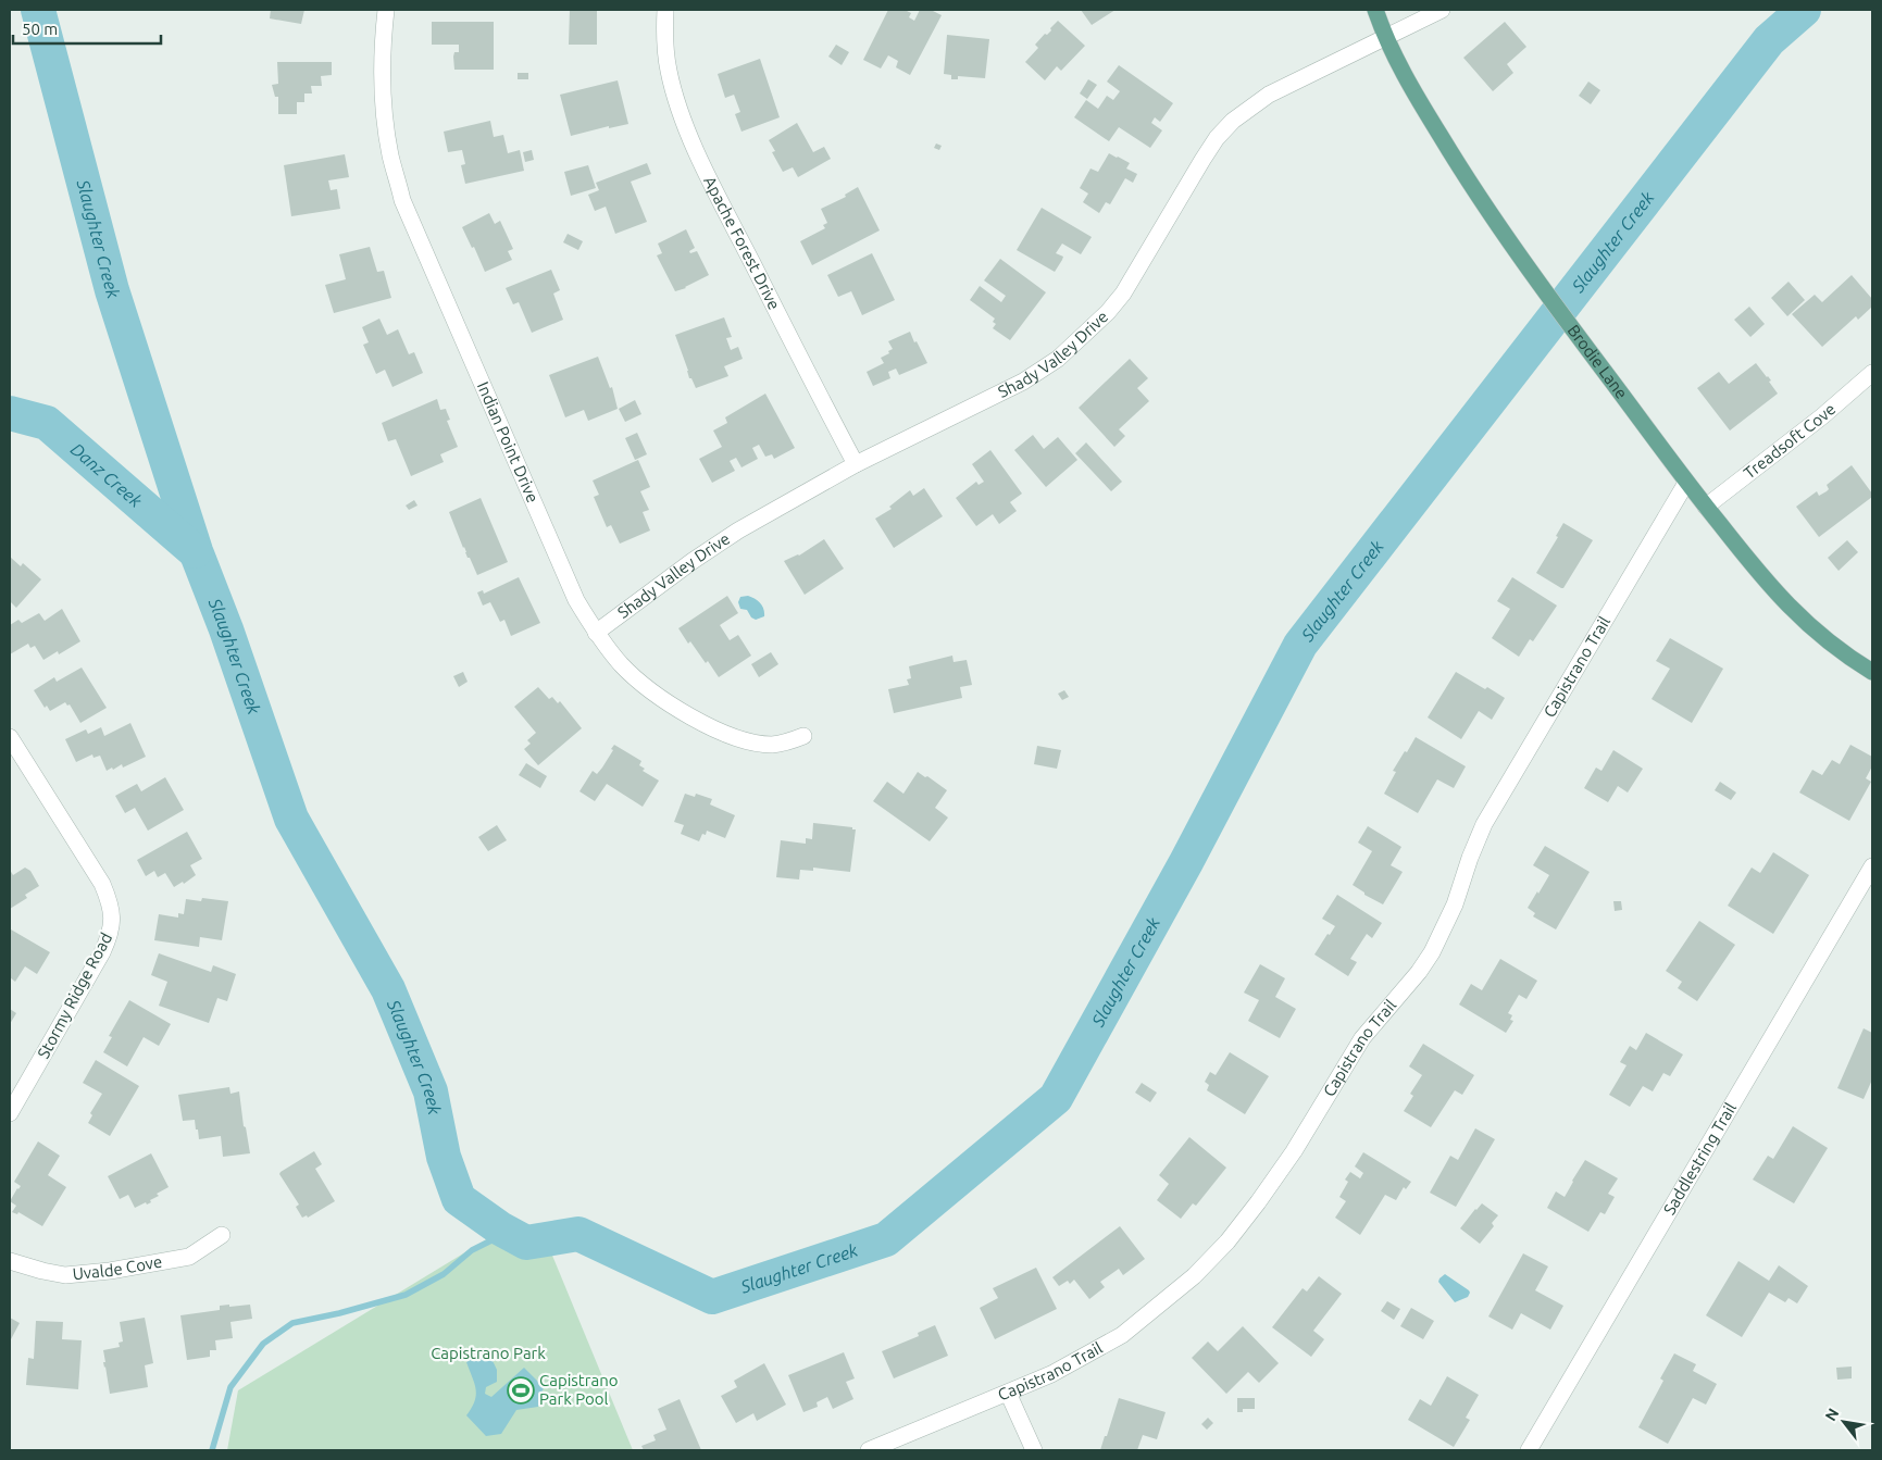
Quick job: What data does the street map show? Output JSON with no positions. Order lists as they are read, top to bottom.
{
  "streets": {
    "main road": ["Brodie Lane"],
    "street": [
      "Apache Forest Drive",
      "Shady Valley Drive",
      "Treadsoft Cove",
      "Indian Point Drive",
      "Capistrano Trail",
      "Stormy Ridge Road",
      "Saddlestring Trail",
      "Uvalde Cove"
    ]
  },
  "crossings": [
    ["Apache Forest Drive", "Shady Valley Drive"],
    ["Shady Valley Drive", "Brodie Lane"],
    ["Shady Valley Drive", "Indian Point Drive"],
    ["Brodie Lane", "Treadsoft Cove"],
    ["Brodie Lane", "Capistrano Trail"]
  ],
  "water": ["Slaughter Creek", "Danz Creek"],
  "parks": ["Capistrano Park"],
  "places": {
    "sports": ["Capistrano Park Pool"]
  },
  "scale_bar": "50 m",
  "north": "top left"
}
